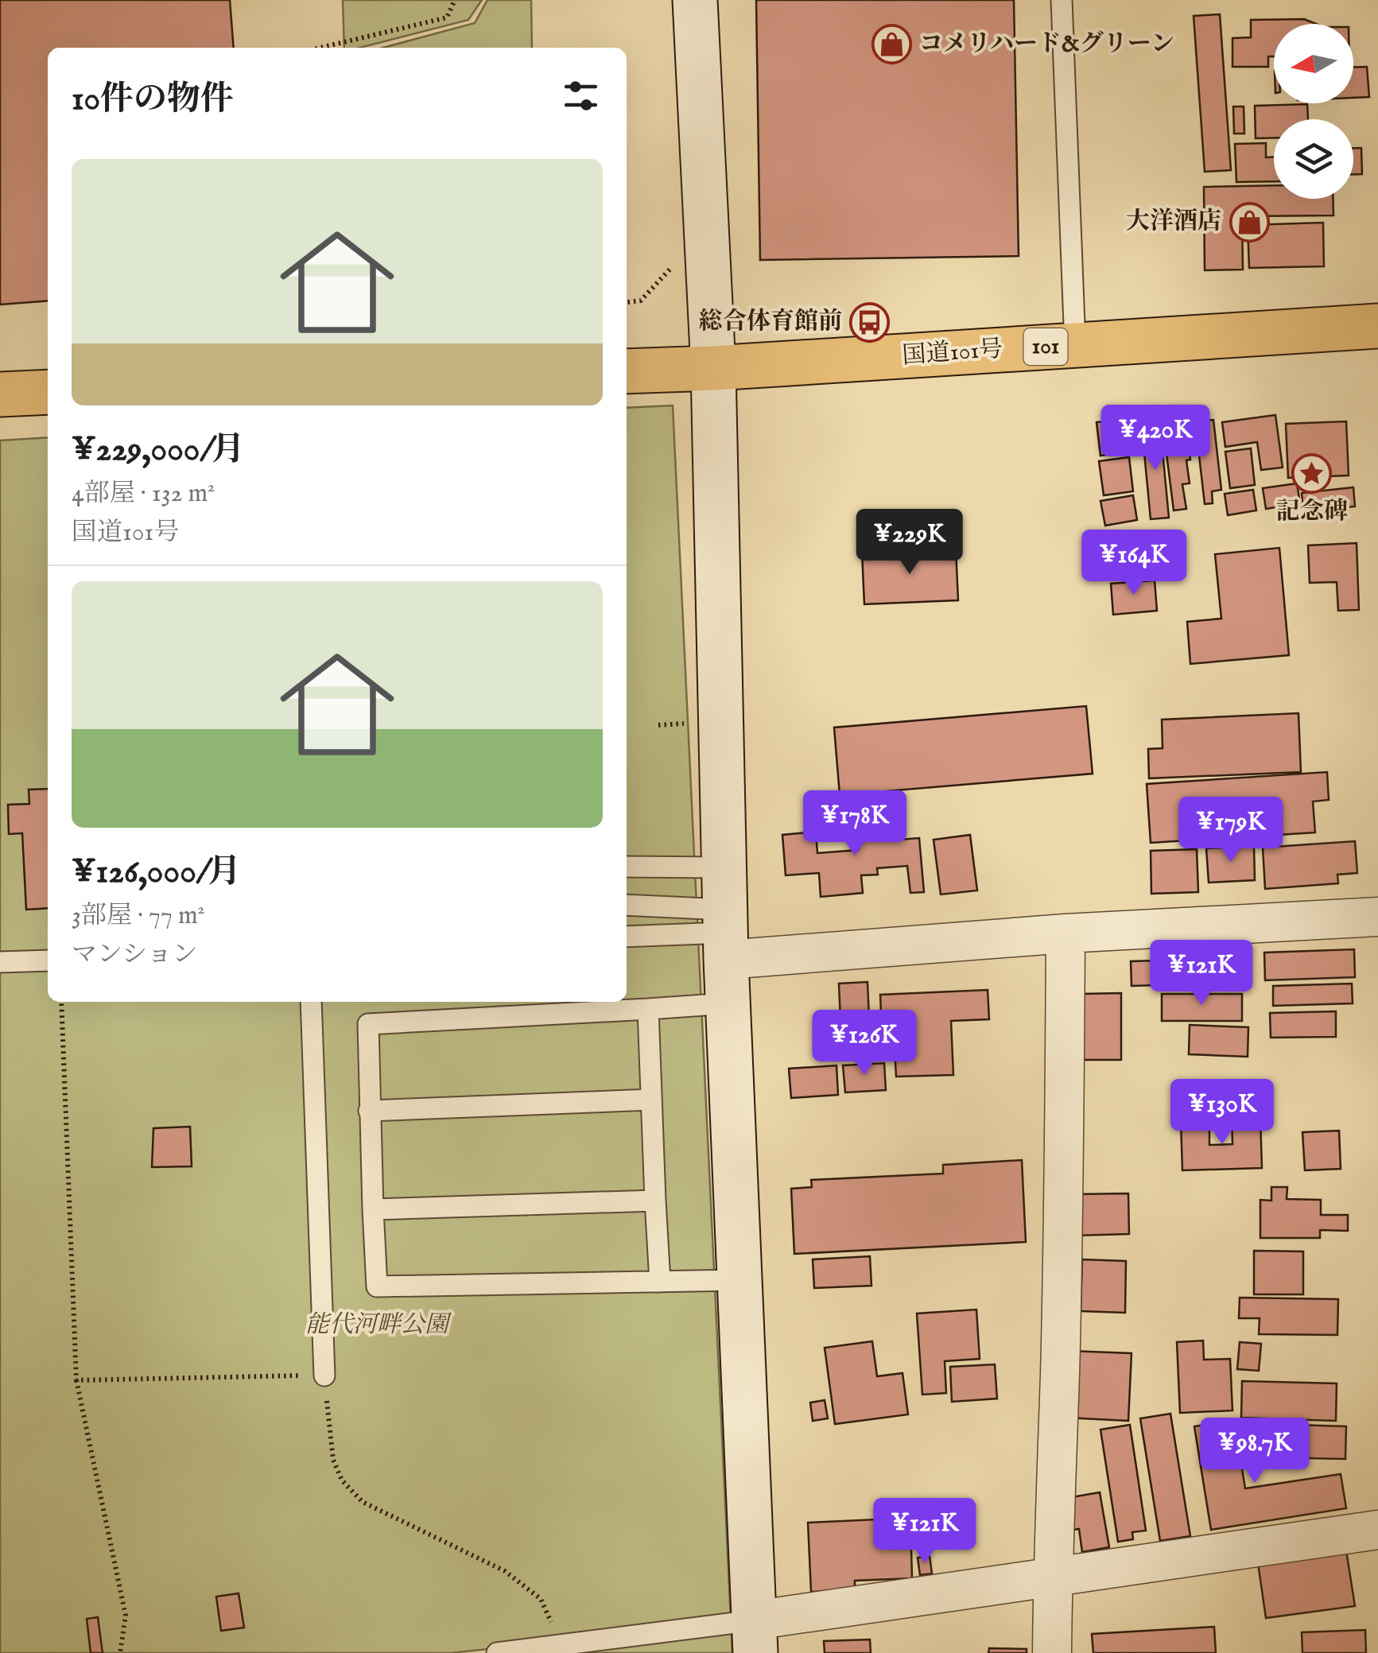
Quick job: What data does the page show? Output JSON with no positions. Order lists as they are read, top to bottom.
{
  "streets": {
    "highway": ["101", "国道101号"]
  },
  "parks": ["能代河畔公園"],
  "places": {
    "shop": ["コメリハード&グリーン", "大洋酒店"],
    "bus stop": ["総合体育館前"],
    "place": ["記念碑"]
  },
  "north": "left",
  "page": {
    "heading": "10件の物件",
    "list": [
      {
        "name": "¥229,000/月",
        "note": "4部屋 · 132 m² · 国道101号"
      },
      {
        "name": "¥126,000/月",
        "note": "3部屋 · 77 m² · マンション"
      }
    ],
    "price": [
      "¥420K",
      "¥229K",
      "¥164K",
      "¥178K",
      "¥179K",
      "¥121K",
      "¥126K",
      "¥130K",
      "¥98.7K",
      "¥121K"
    ]
  }
}
